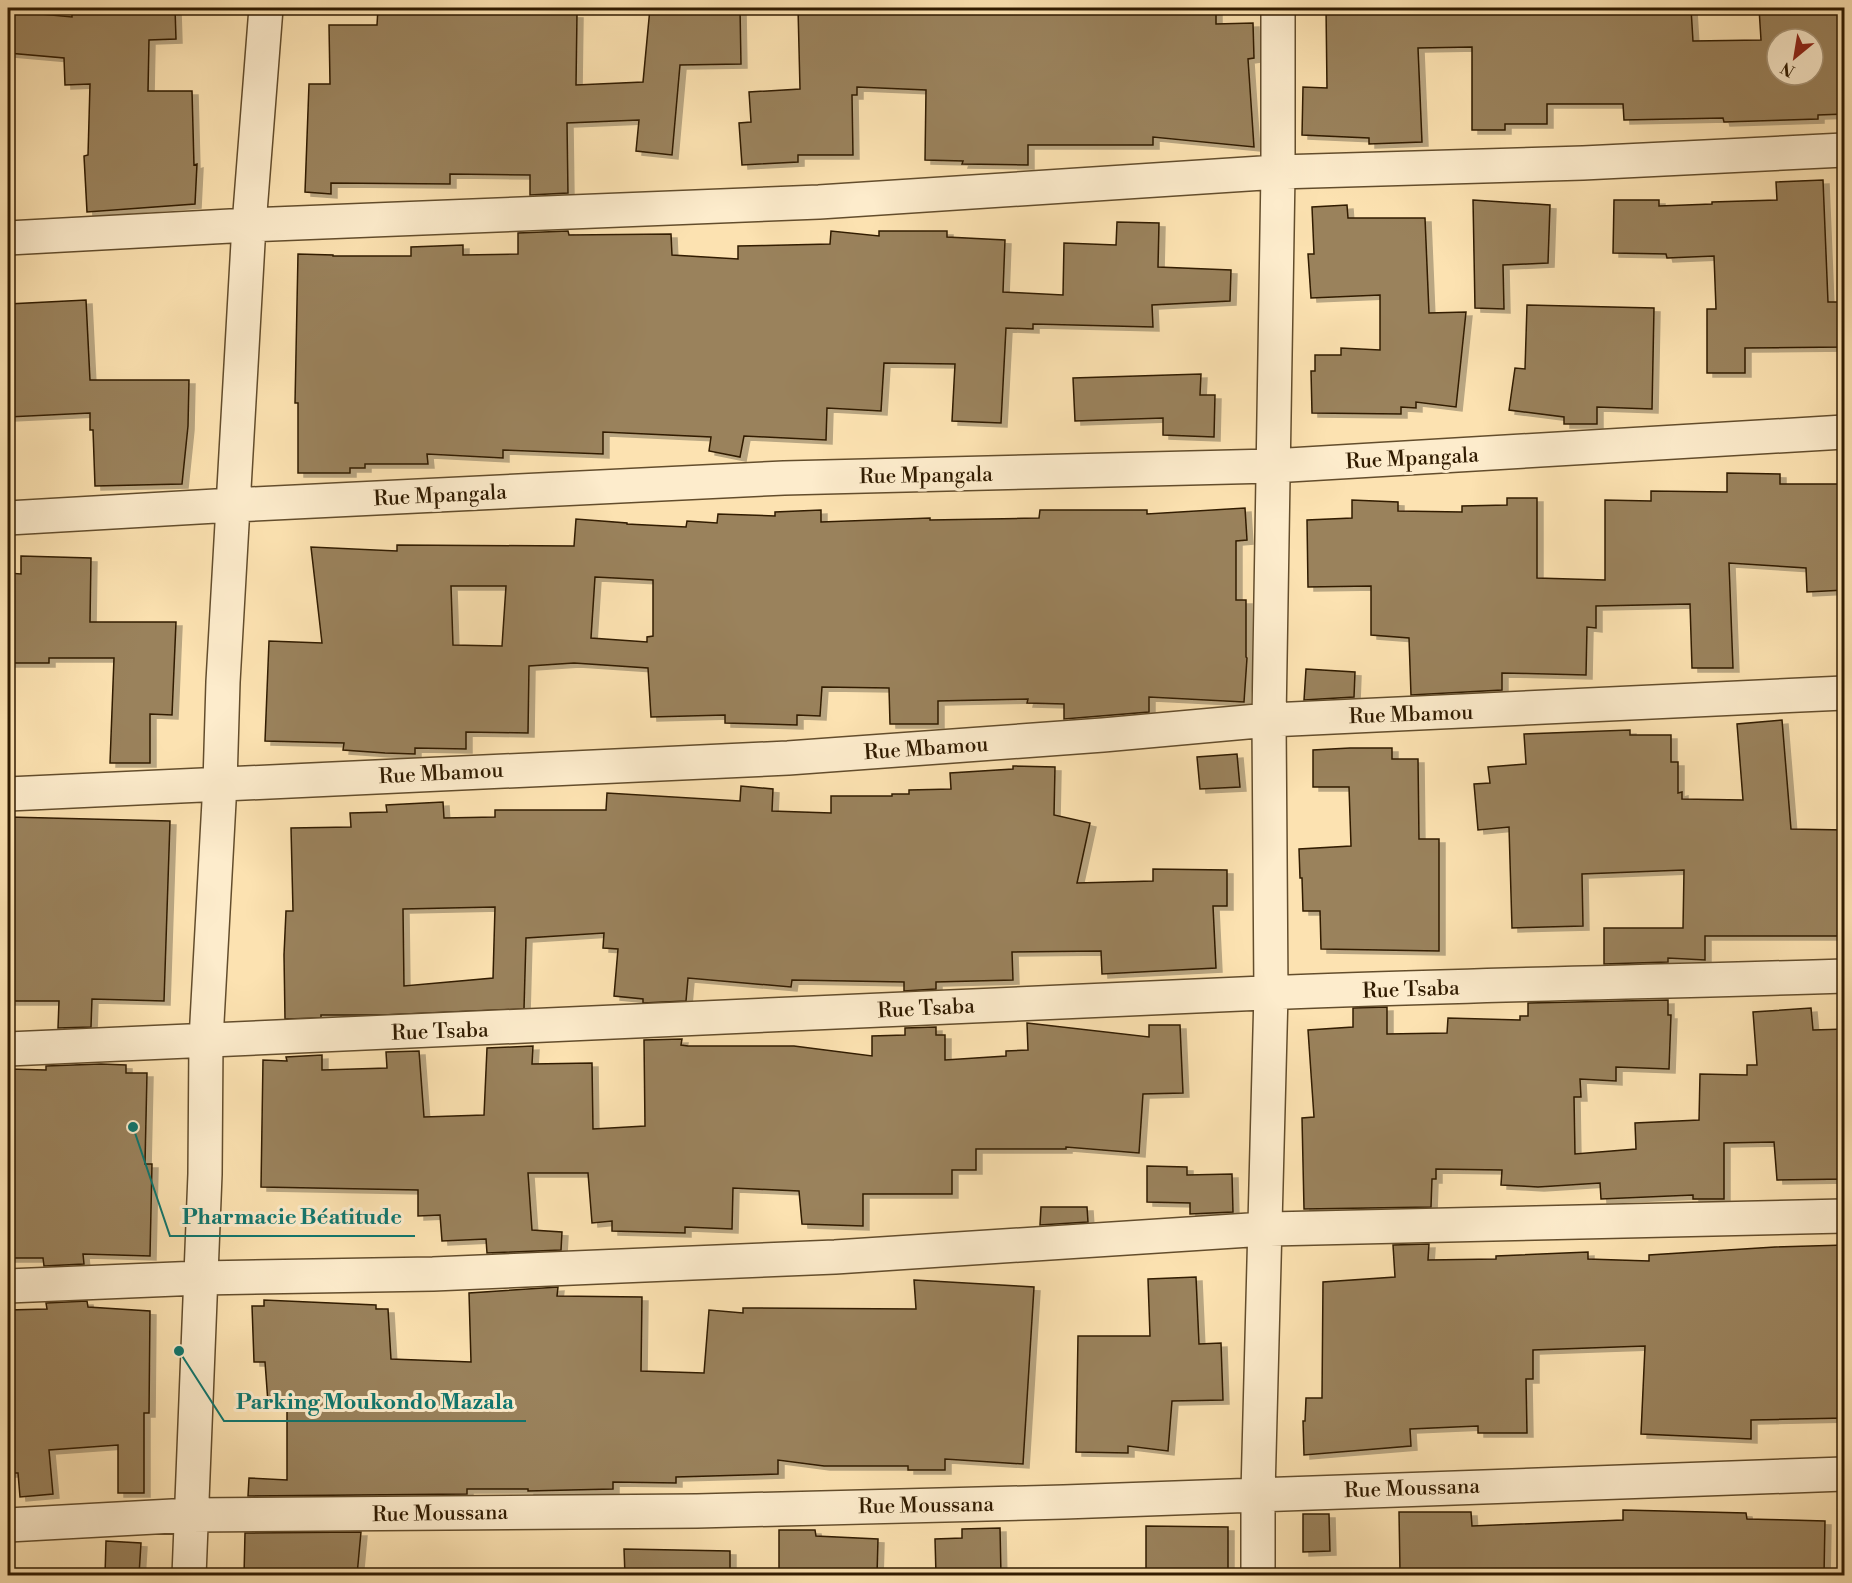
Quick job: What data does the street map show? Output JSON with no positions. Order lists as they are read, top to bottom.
{
  "streets": {
    "street": [
      "Rue Mpangala",
      "Rue Mbamou",
      "Rue Tsaba",
      "Rue Moussana"
    ]
  },
  "places": ["Pharmacie Béatitude", "Parking Moukondo Mazala"],
  "north": "bottom left"
}
